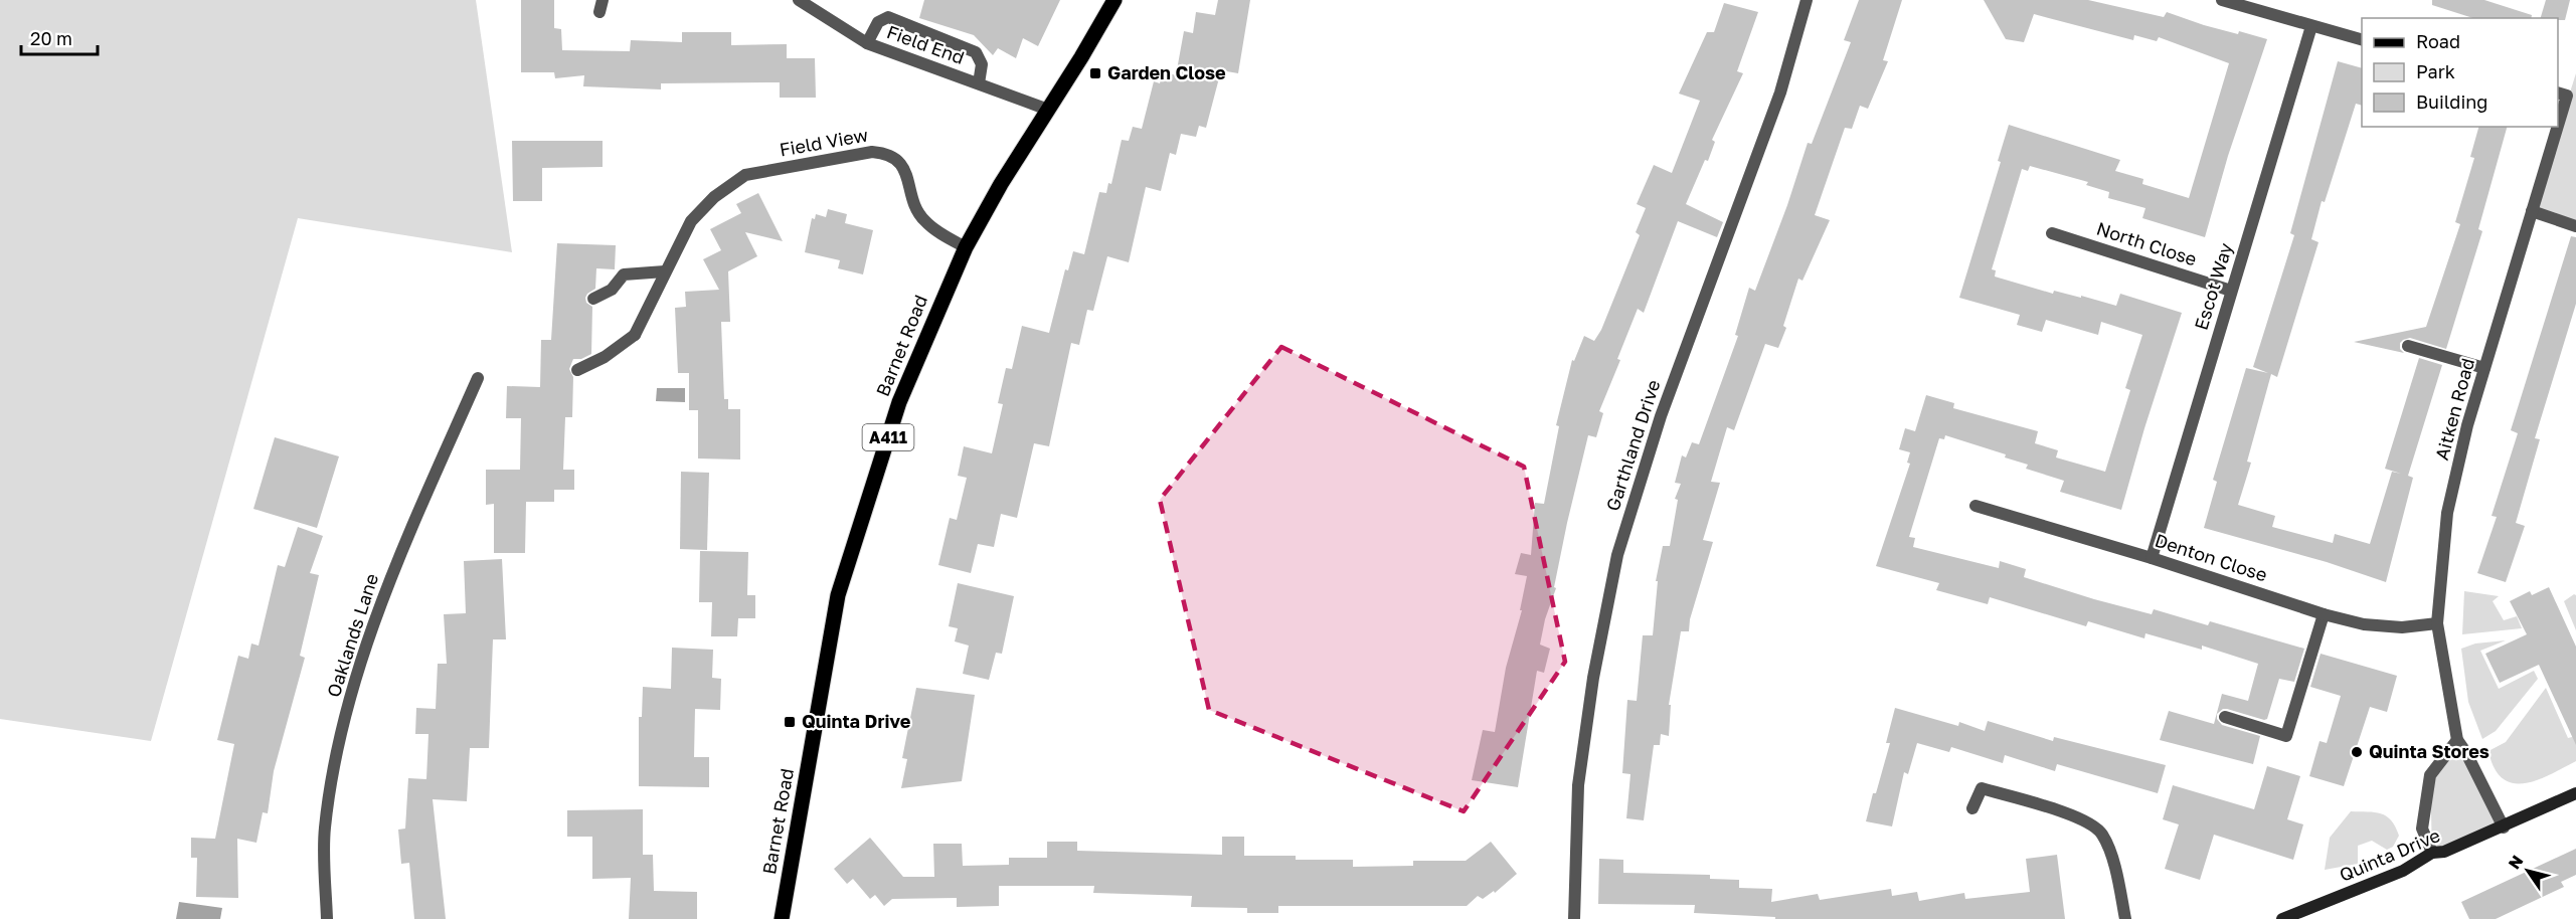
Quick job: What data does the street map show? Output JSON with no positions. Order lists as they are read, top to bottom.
{
  "streets": {
    "main road": ["Barnet Road", "A411"],
    "street": [
      "Field End",
      "Field View",
      "North Close",
      "Escot Way",
      "Aitken Road",
      "Garthland Drive",
      "Denton Close",
      "Oaklands Lane",
      "Quinta Drive"
    ]
  },
  "crossings": [
    ["Field End", "Barnet Road"],
    ["Field View", "Barnet Road"],
    ["North Close", "Escot Way"],
    ["Escot Way", "Denton Close"],
    ["Aitken Road", "Denton Close"],
    ["Aitken Road", "Quinta Drive"]
  ],
  "places": {
    "transit": ["Garden Close", "Quinta Drive"],
    "other": ["Quinta Stores"]
  },
  "legend": ["Road", "Park", "Building"],
  "scale_bar": "20 m",
  "north": "top left"
}
